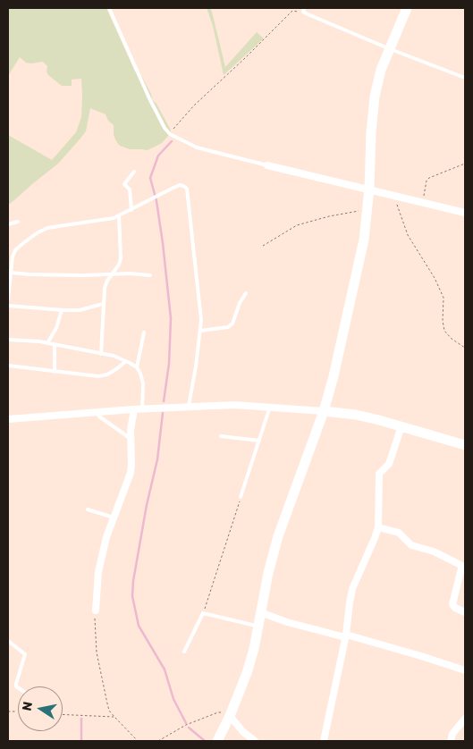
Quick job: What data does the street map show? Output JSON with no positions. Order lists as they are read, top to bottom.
{
  "north": "left"
}
